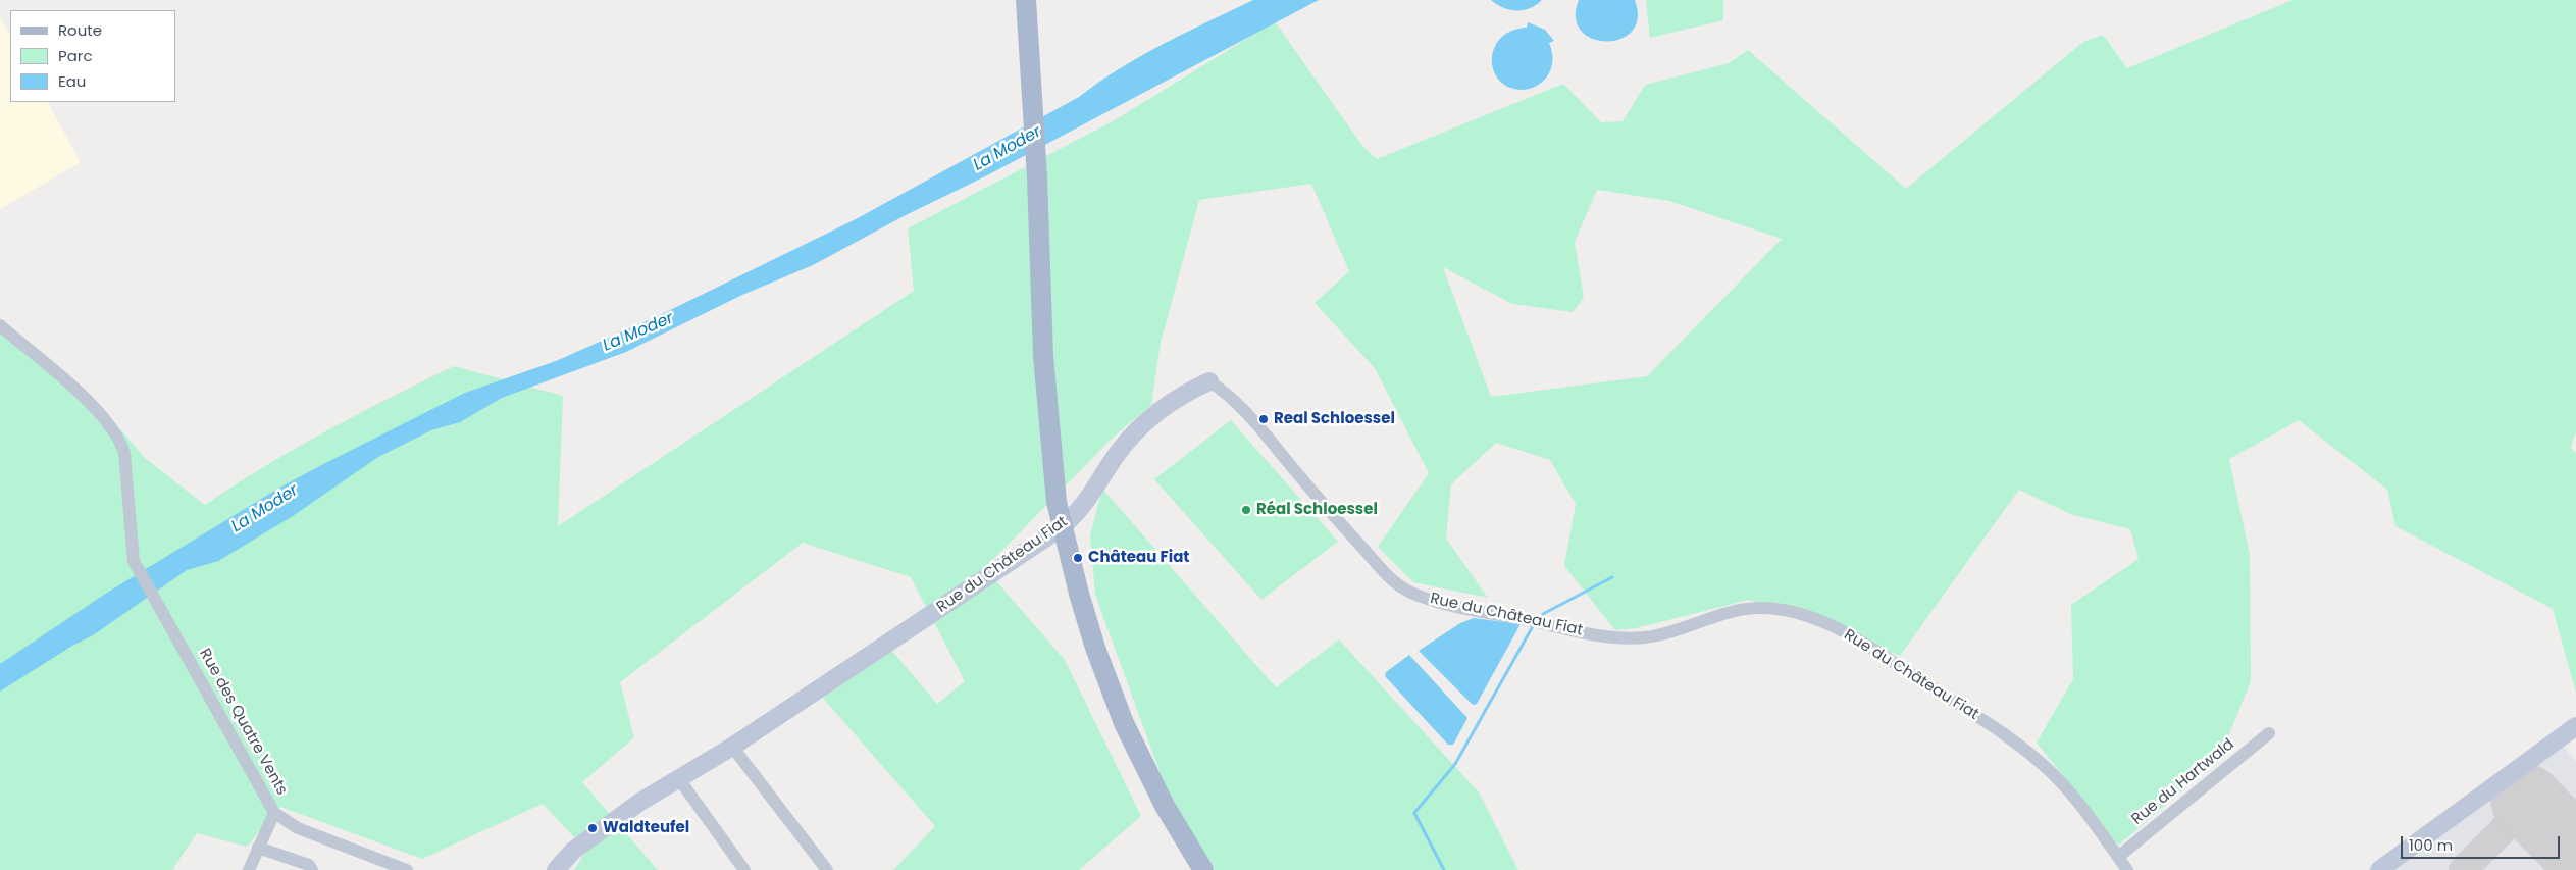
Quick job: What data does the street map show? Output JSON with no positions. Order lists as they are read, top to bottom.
{
  "streets": {
    "street": ["Rue du Château Fiat", "Rue des Quatre Vents", "Rue du Hartwald"]
  },
  "crossings": [
    ["Rue du Château Fiat", "Rue du Hartwald"]
  ],
  "water": ["La Moder"],
  "places": [
    "Real Schloessel",
    "Réal Schloessel",
    "Château Fiat",
    "Waldteufel"
  ],
  "legend": ["Route", "Parc", "Eau"],
  "scale_bar": "100 m"
}
